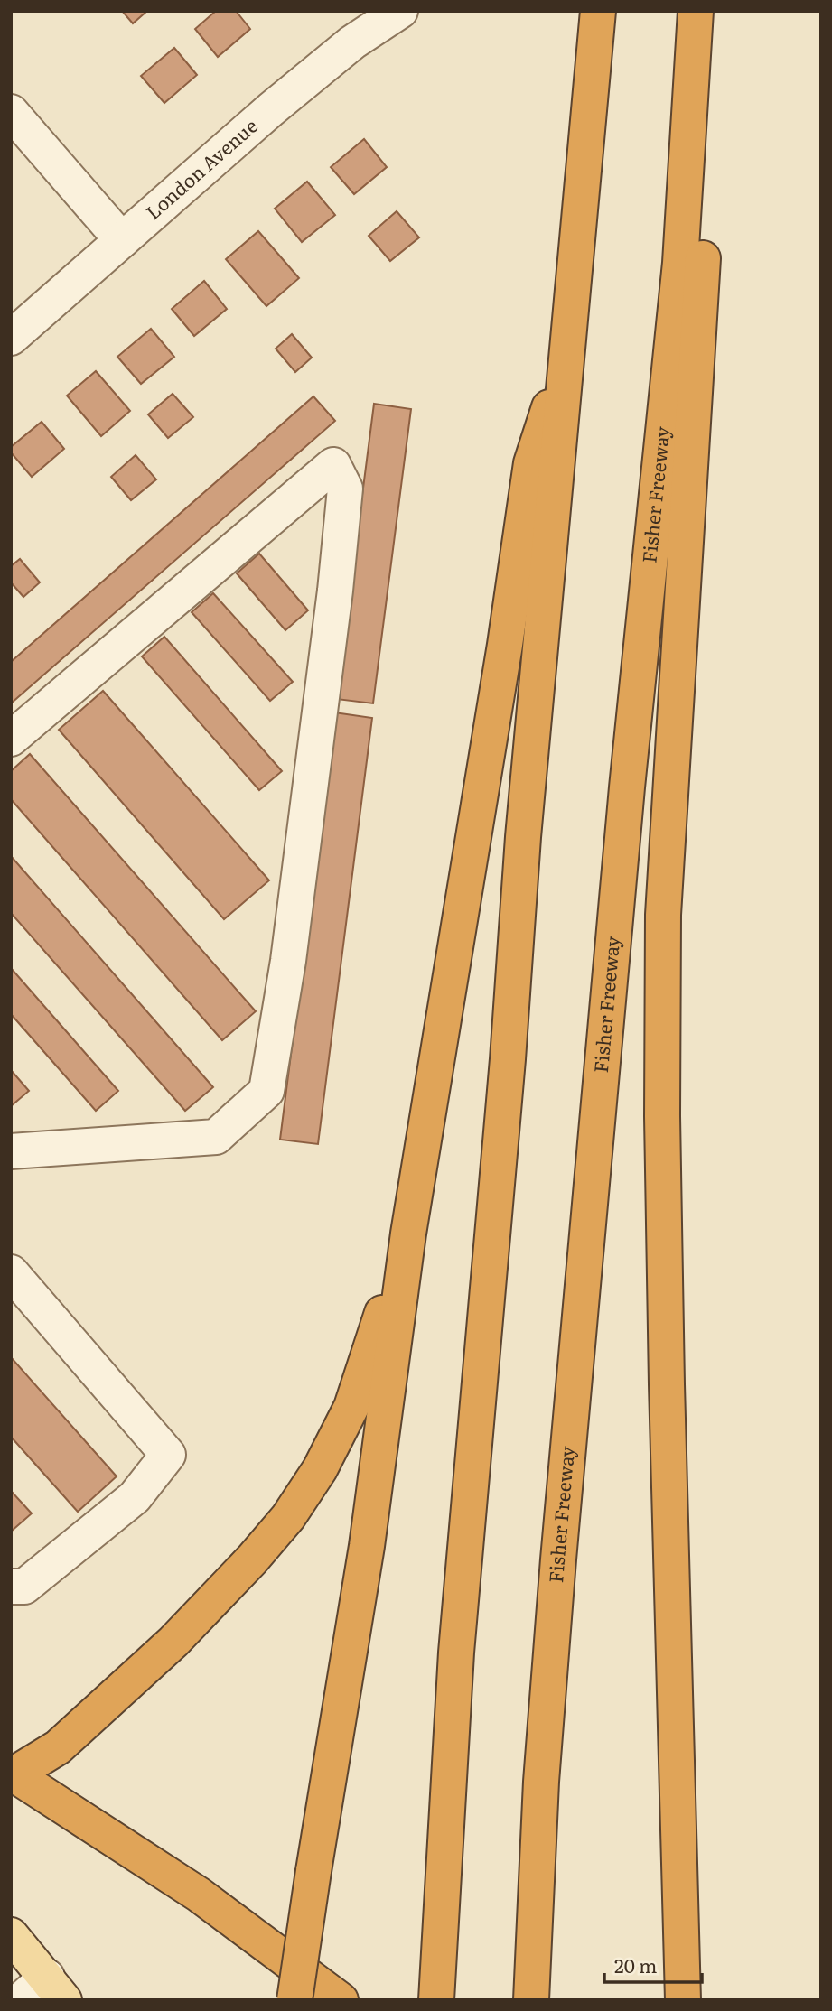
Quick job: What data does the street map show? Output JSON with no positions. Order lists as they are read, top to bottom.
{
  "streets": {
    "highway": ["Fisher Freeway"],
    "street": ["London Avenue"]
  },
  "scale_bar": "20 m"
}
